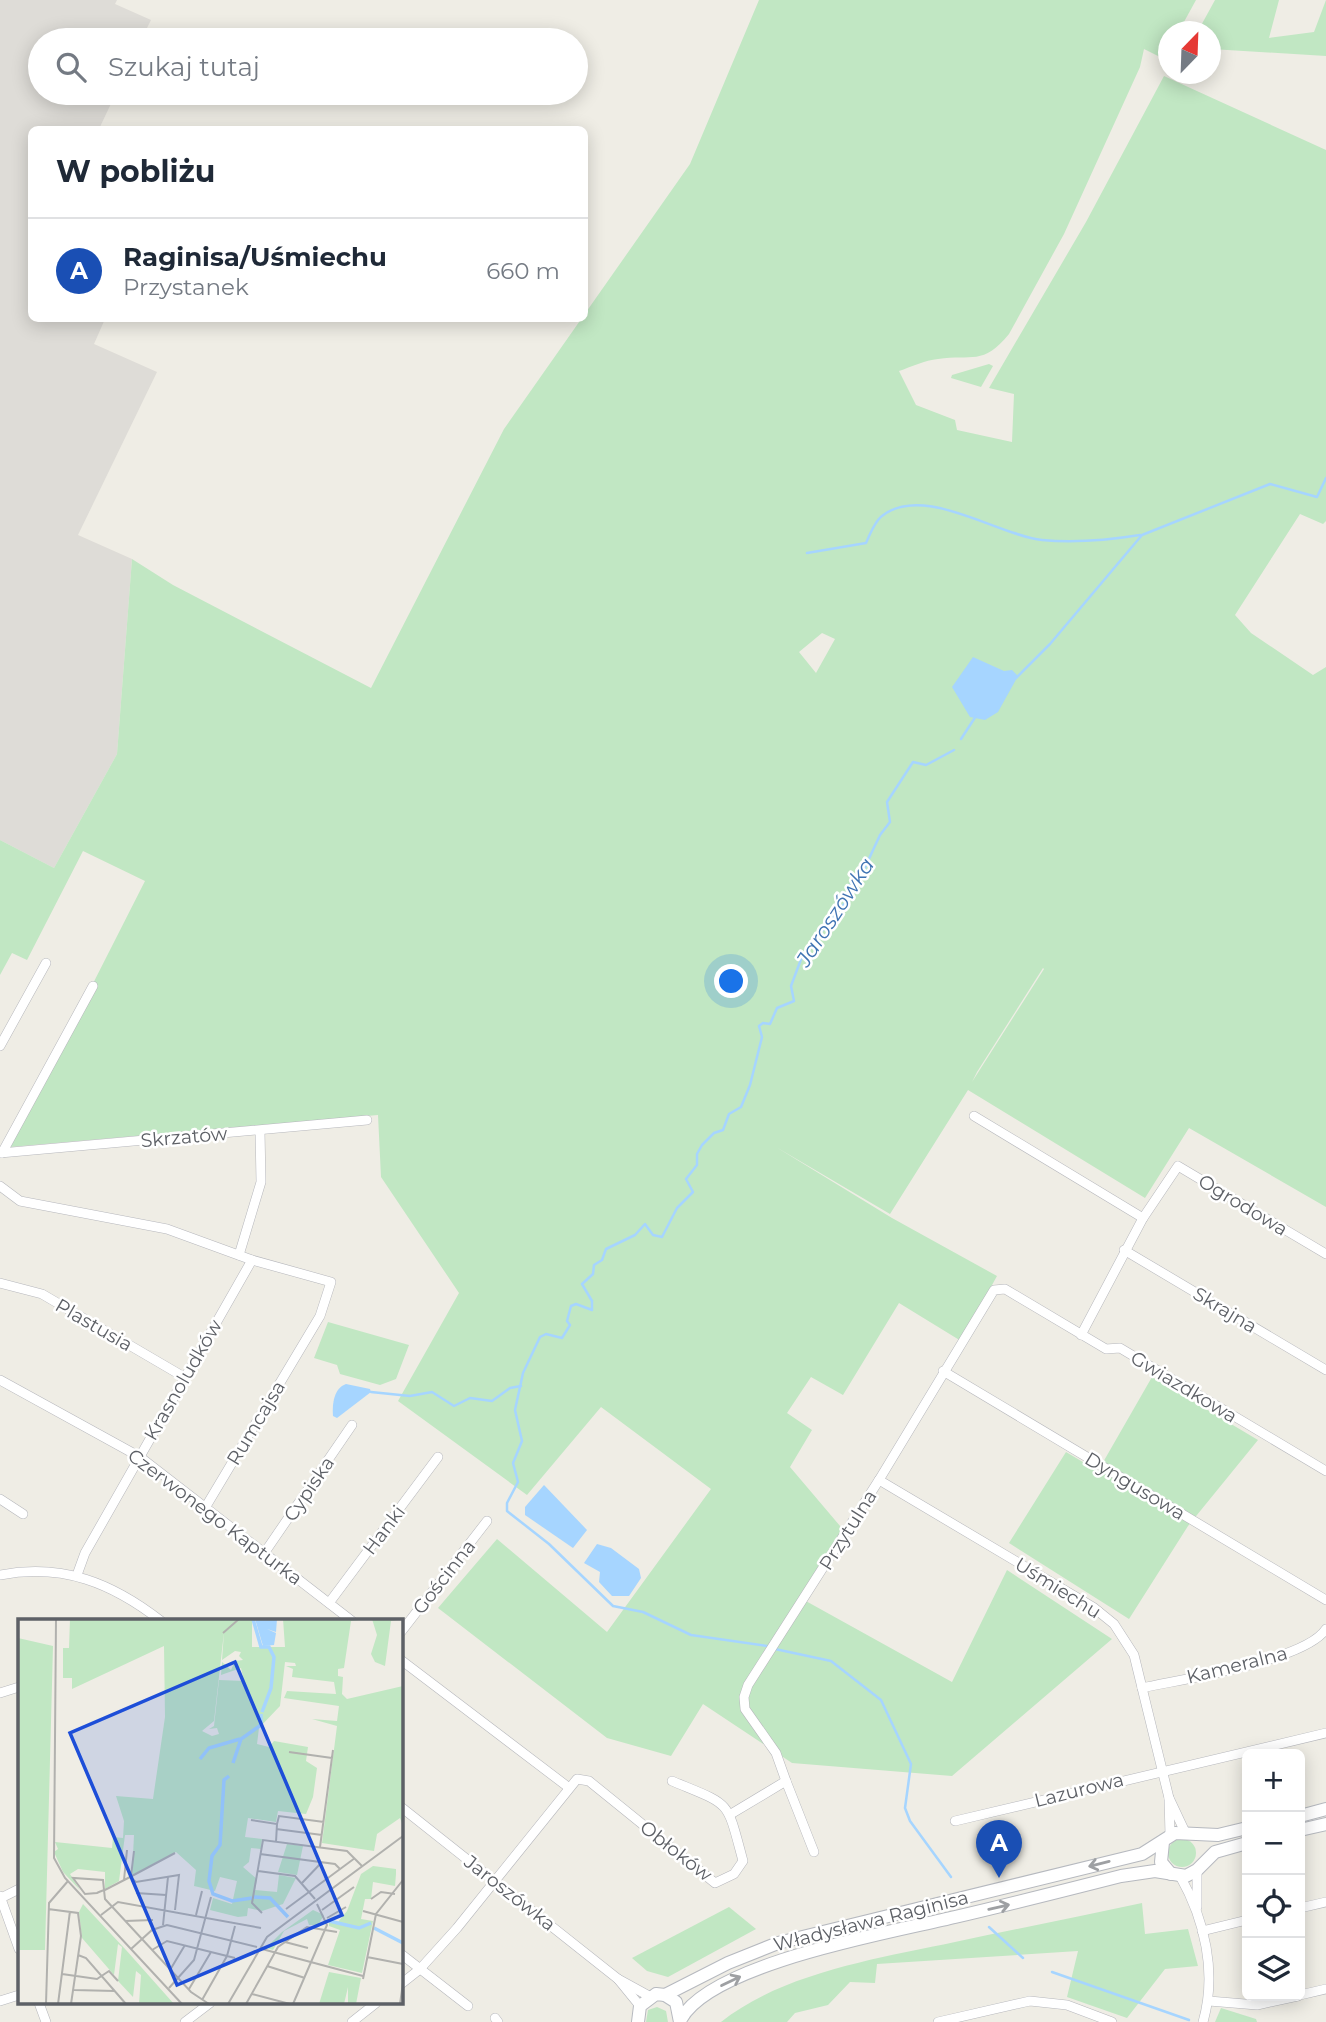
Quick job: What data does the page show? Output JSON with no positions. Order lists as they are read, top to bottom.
{
  "streets": {
    "main road": ["Władysława Raginisa"],
    "street": [
      "Skrzatów",
      "Ogrodowa",
      "Skrajna",
      "Plastusia",
      "Krasnoludków",
      "Gwiazdkowa",
      "Rumcajsa",
      "Dyngusowa",
      "Cypiska",
      "Czerwonego Kapturka",
      "Hanki",
      "Przytulna",
      "Gościnna",
      "Uśmiechu",
      "Kameralna",
      "Lazurowa",
      "Obłoków",
      "Jaroszówka"
    ]
  },
  "crossings": [
    ["Ogrodowa", "Skrajna"],
    ["Ogrodowa", "Gwiazdkowa"],
    ["Plastusia", "Krasnoludków"],
    ["Krasnoludków", "Rumcajsa"],
    ["Krasnoludków", "Czerwonego Kapturka"],
    ["Gwiazdkowa", "Przytulna"],
    ["Rumcajsa", "Czerwonego Kapturka"],
    ["Dyngusowa", "Przytulna"],
    ["Cypiska", "Czerwonego Kapturka"],
    ["Czerwonego Kapturka", "Hanki"],
    ["Przytulna", "Uśmiechu"],
    ["Uśmiechu", "Kameralna"],
    ["Uśmiechu", "Lazurowa"],
    ["Uśmiechu", "Władysława Raginisa"]
  ],
  "water": ["Jaroszówka"],
  "north": "top right",
  "page": {
    "search": "Szukaj tutaj",
    "heading": "W pobliżu",
    "list": [
      {
        "mark": "A",
        "name": "Raginisa/Uśmiechu",
        "note": "Przystanek",
        "value": "660 m"
      }
    ],
    "map_buttons": ["+", "−"],
    "pins": "A"
  }
}
